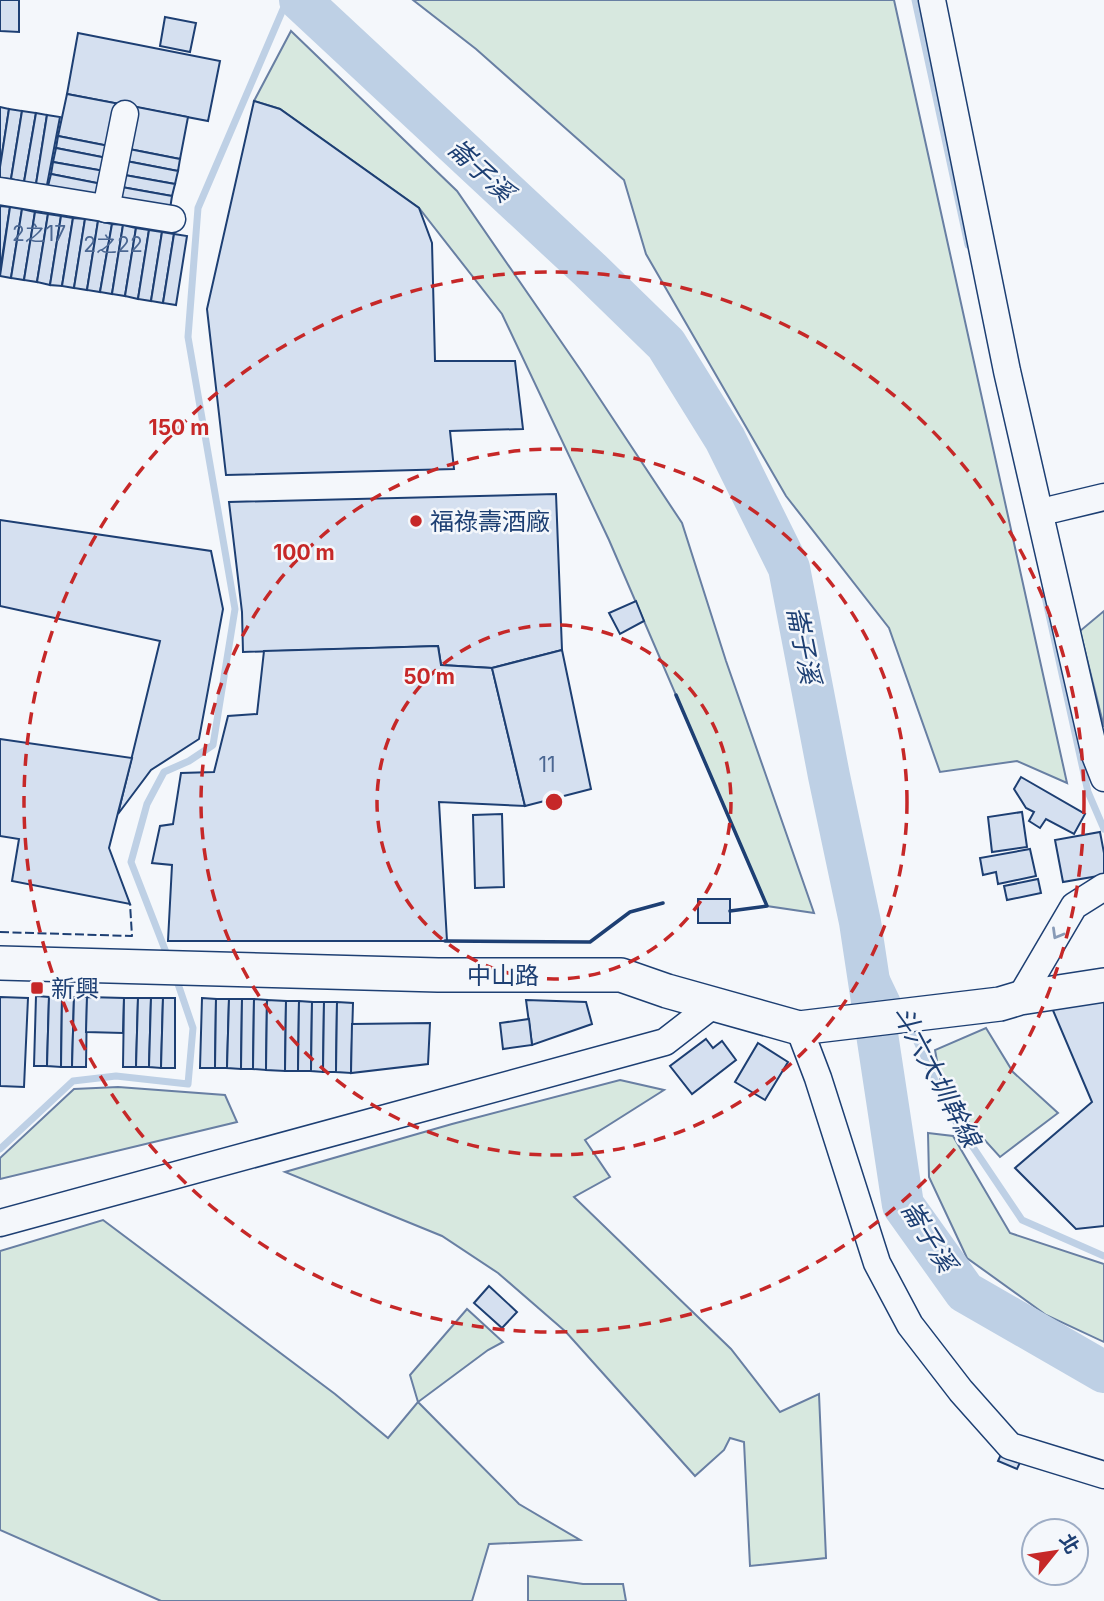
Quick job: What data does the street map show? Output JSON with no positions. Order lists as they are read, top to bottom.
{
  "streets": {
    "main road": ["中山路"]
  },
  "water": ["崙子溪", "斗六大圳幹線"],
  "places": {
    "other": ["福祿壽酒廠"],
    "transit": ["新興"]
  },
  "house_numbers": ["2之17", "2之22", "11"],
  "north": "top right",
  "rings": ["150 m", "100 m", "50 m"]
}
